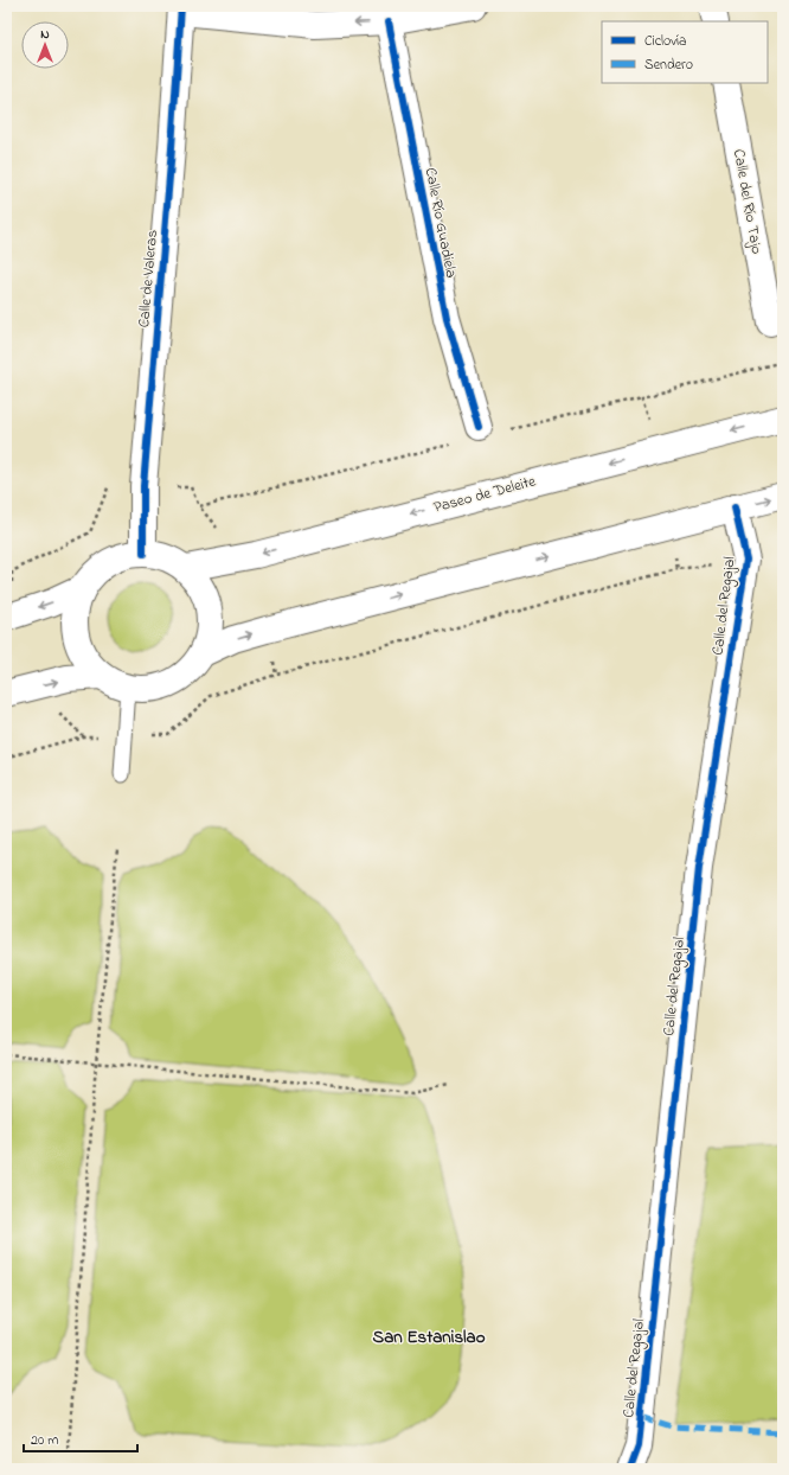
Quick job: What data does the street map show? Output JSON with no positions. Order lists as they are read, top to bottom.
{
  "streets": {
    "street": [
      "Calle del Río Tajo",
      "Calle Río Guadiela",
      "Calle de Valeras",
      "Paseo de Deleite",
      "Calle del Regajal"
    ]
  },
  "crossings": [
    ["Calle de Valeras", "Paseo de Deleite"]
  ],
  "districts": ["San Estanislao"],
  "legend": ["Ciclovía", "Sendero"],
  "scale_bar": "20 m",
  "north": "top"
}
